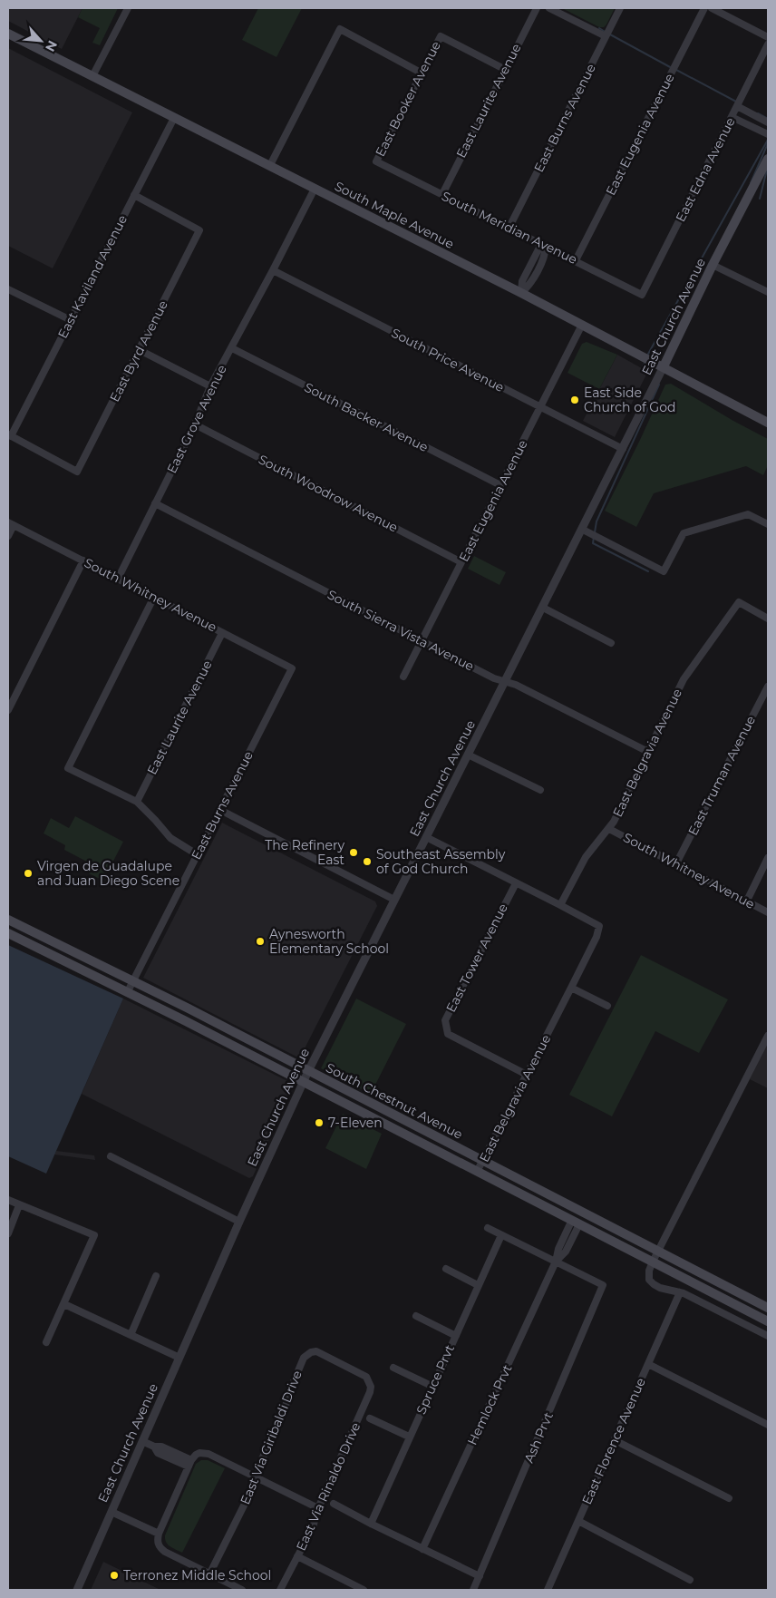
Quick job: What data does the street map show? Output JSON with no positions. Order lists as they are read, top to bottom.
{
  "streets": {
    "main road": ["South Maple Avenue", "East Church Avenue", "South Chestnut Avenue"],
    "street": [
      "East Booker Avenue",
      "East Laurite Avenue",
      "East Burns Avenue",
      "East Eugenia Avenue",
      "East Edna Avenue",
      "South Meridian Avenue",
      "East Kaviland Avenue",
      "East Byrd Avenue",
      "South Price Avenue",
      "South Backer Avenue",
      "East Grove Avenue",
      "South Woodrow Avenue",
      "South Whitney Avenue",
      "South Sierra Vista Avenue",
      "East Belgravia Avenue",
      "East Truman Avenue",
      "East Tower Avenue",
      "Spruce Prvt",
      "Hemlock Prvt",
      "East Via Giribaldi Drive",
      "Ash Prvt",
      "East Florence Avenue",
      "East Via Rinaldo Drive"
    ]
  },
  "crossings": [
    ["East Booker Avenue", "East Laurite Avenue"],
    ["East Booker Avenue", "South Meridian Avenue"],
    ["East Laurite Avenue", "South Meridian Avenue"],
    ["East Laurite Avenue", "South Whitney Avenue"],
    ["East Burns Avenue", "South Meridian Avenue"],
    ["East Burns Avenue", "South Whitney Avenue"],
    ["East Burns Avenue", "South Chestnut Avenue"],
    ["East Eugenia Avenue", "South Maple Avenue"],
    ["East Eugenia Avenue", "South Meridian Avenue"],
    ["East Eugenia Avenue", "South Price Avenue"],
    ["East Eugenia Avenue", "South Backer Avenue"],
    ["East Eugenia Avenue", "South Woodrow Avenue"],
    ["East Eugenia Avenue", "South Sierra Vista Avenue"],
    ["East Edna Avenue", "South Meridian Avenue"],
    ["South Maple Avenue", "East Kaviland Avenue"],
    ["South Maple Avenue", "East Church Avenue"],
    ["South Maple Avenue", "East Grove Avenue"],
    ["East Kaviland Avenue", "East Byrd Avenue"],
    ["East Church Avenue", "South Price Avenue"],
    ["East Church Avenue", "South Sierra Vista Avenue"],
    ["East Church Avenue", "South Chestnut Avenue"],
    ["South Price Avenue", "East Grove Avenue"],
    ["South Backer Avenue", "East Grove Avenue"],
    ["East Grove Avenue", "South Woodrow Avenue"],
    ["East Grove Avenue", "South Whitney Avenue"],
    ["East Grove Avenue", "South Sierra Vista Avenue"],
    ["South Whitney Avenue", "East Belgravia Avenue"],
    ["South Whitney Avenue", "East Truman Avenue"],
    ["South Sierra Vista Avenue", "East Belgravia Avenue"],
    ["East Belgravia Avenue", "East Tower Avenue"],
    ["East Belgravia Avenue", "South Chestnut Avenue"],
    ["South Chestnut Avenue", "Hemlock Prvt"],
    ["Hemlock Prvt", "Ash Prvt"],
    ["East Via Giribaldi Drive", "East Via Rinaldo Drive"]
  ],
  "places": [
    "East Side Church of God",
    "The Refinery East",
    "Southeast Assembly of God Church",
    "Virgen de Guadalupe and Juan Diego Scene",
    "Aynesworth Elementary School",
    "7-Eleven",
    "Terronez Middle School"
  ],
  "north": "bottom right"
}
